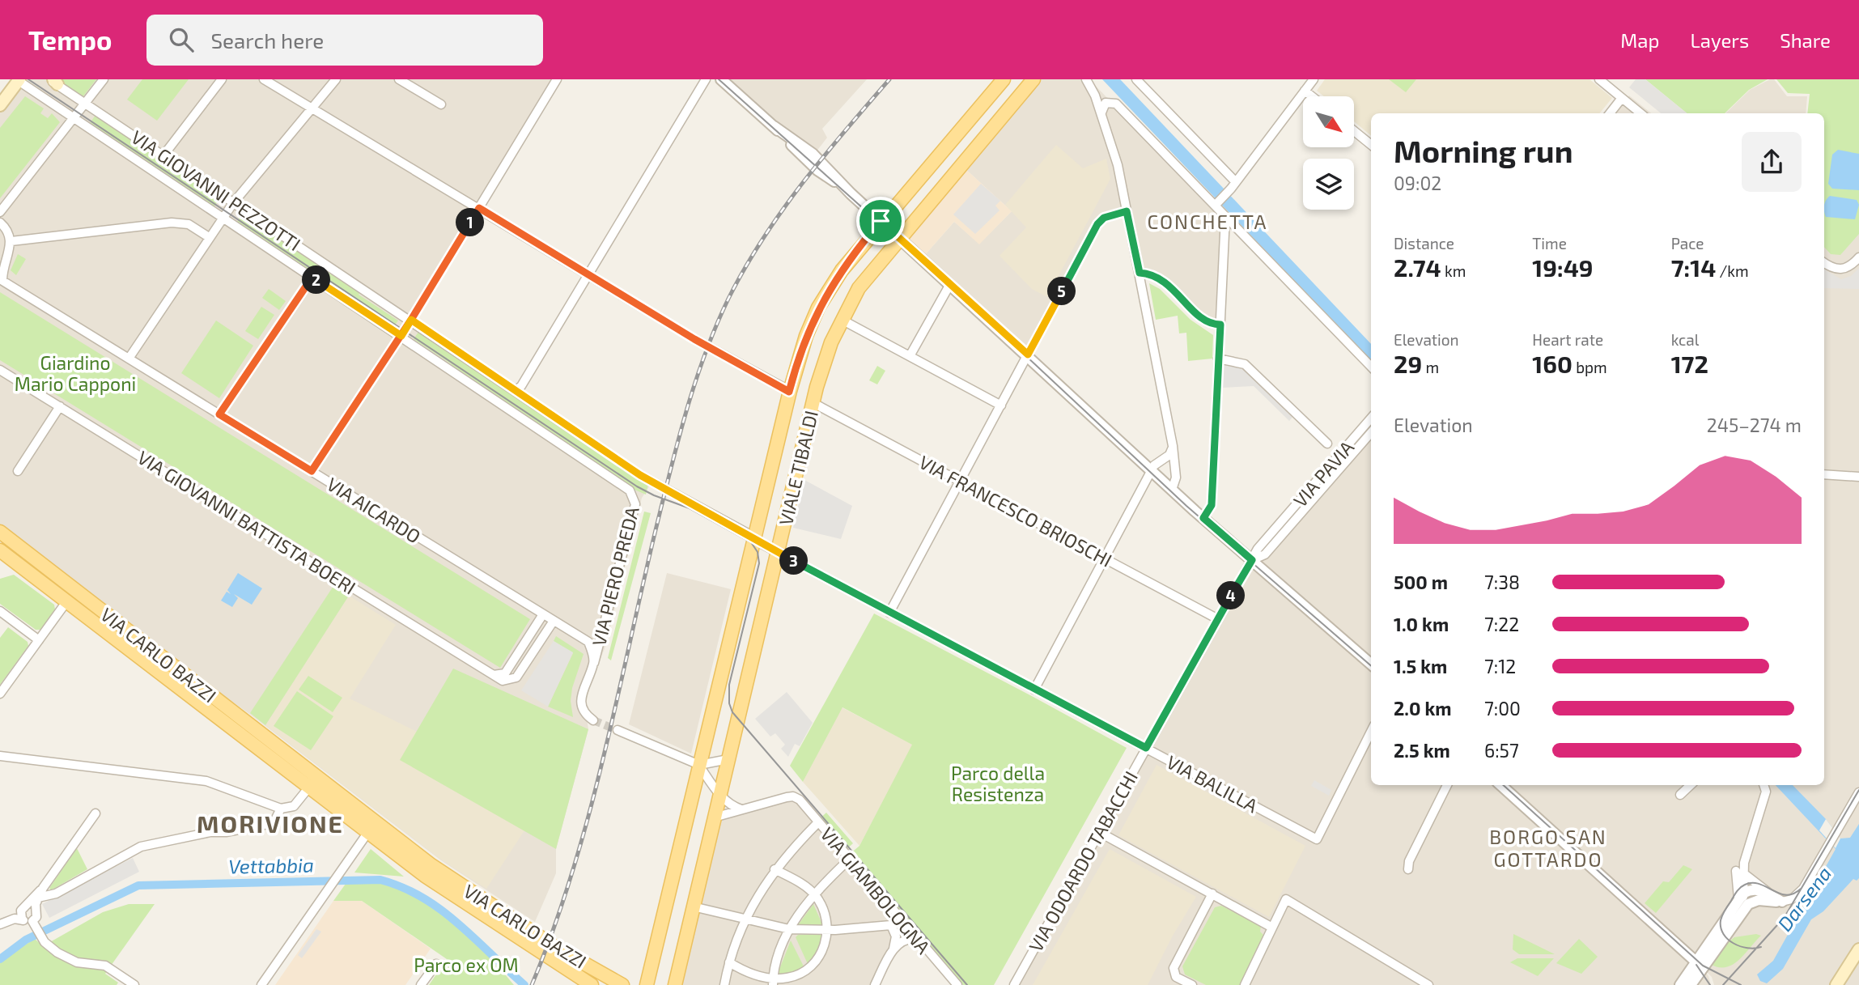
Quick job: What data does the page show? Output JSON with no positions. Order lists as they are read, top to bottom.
{
  "streets": {
    "main road": ["VIALE TIBALDI", "VIA CARLO BAZZI"],
    "street": [
      "VIA GIOVANNI PEZZOTTI",
      "VIA PAVIA",
      "VIA AICARDO",
      "VIA FRANCESCO BRIOSCHI",
      "VIA GIOVANNI BATTISTA BOERI",
      "VIA PIERO PREDA",
      "VIA BALILLA",
      "VIA ODOARDO TABACCHI",
      "VIA GIAMBOLOGNA"
    ]
  },
  "crossings": [
    ["VIA GIOVANNI PEZZOTTI", "VIALE TIBALDI"],
    ["VIA GIOVANNI PEZZOTTI", "VIA PIERO PREDA"],
    ["VIA GIOVANNI PEZZOTTI", "VIA BALILLA"],
    ["VIALE TIBALDI", "VIA FRANCESCO BRIOSCHI"],
    ["VIALE TIBALDI", "VIA BALILLA"],
    ["VIA PAVIA", "VIA ODOARDO TABACCHI"],
    ["VIA FRANCESCO BRIOSCHI", "VIA ODOARDO TABACCHI"],
    ["VIA BALILLA", "VIA ODOARDO TABACCHI"]
  ],
  "districts": ["CONCHETTA", "MORIVIONE", "BORGO SAN GOTTARDO"],
  "water": ["Vettabbia", "Darsena"],
  "parks": ["Giardino Mario Capponi", "Parco della Resistenza", "Parco ex OM"],
  "north": "bottom right",
  "page": {
    "header": "Tempo",
    "search": "Search here",
    "nav": ["Map", "Layers", "Share"],
    "heading": ["Morning run", "09:02"],
    "pins": [
      "1",
      "2",
      "5",
      "3",
      "4"
    ],
    "stats": [
      ["Distance", "2.74 km"],
      ["Time", "19:49"],
      ["Pace", "7:14 /km"],
      ["Elevation", "29 m"],
      ["Heart rate", "160 bpm"],
      ["kcal", "172"]
    ],
    "chart": ["Elevation", "245–274 m"],
    "list": [
      {
        "name": "500 m",
        "note": "7:38"
      },
      {
        "name": "1.0 km",
        "note": "7:22"
      },
      {
        "name": "1.5 km",
        "note": "7:12"
      },
      {
        "name": "2.0 km",
        "note": "7:00"
      },
      {
        "name": "2.5 km",
        "note": "6:57"
      }
    ]
  }
}
